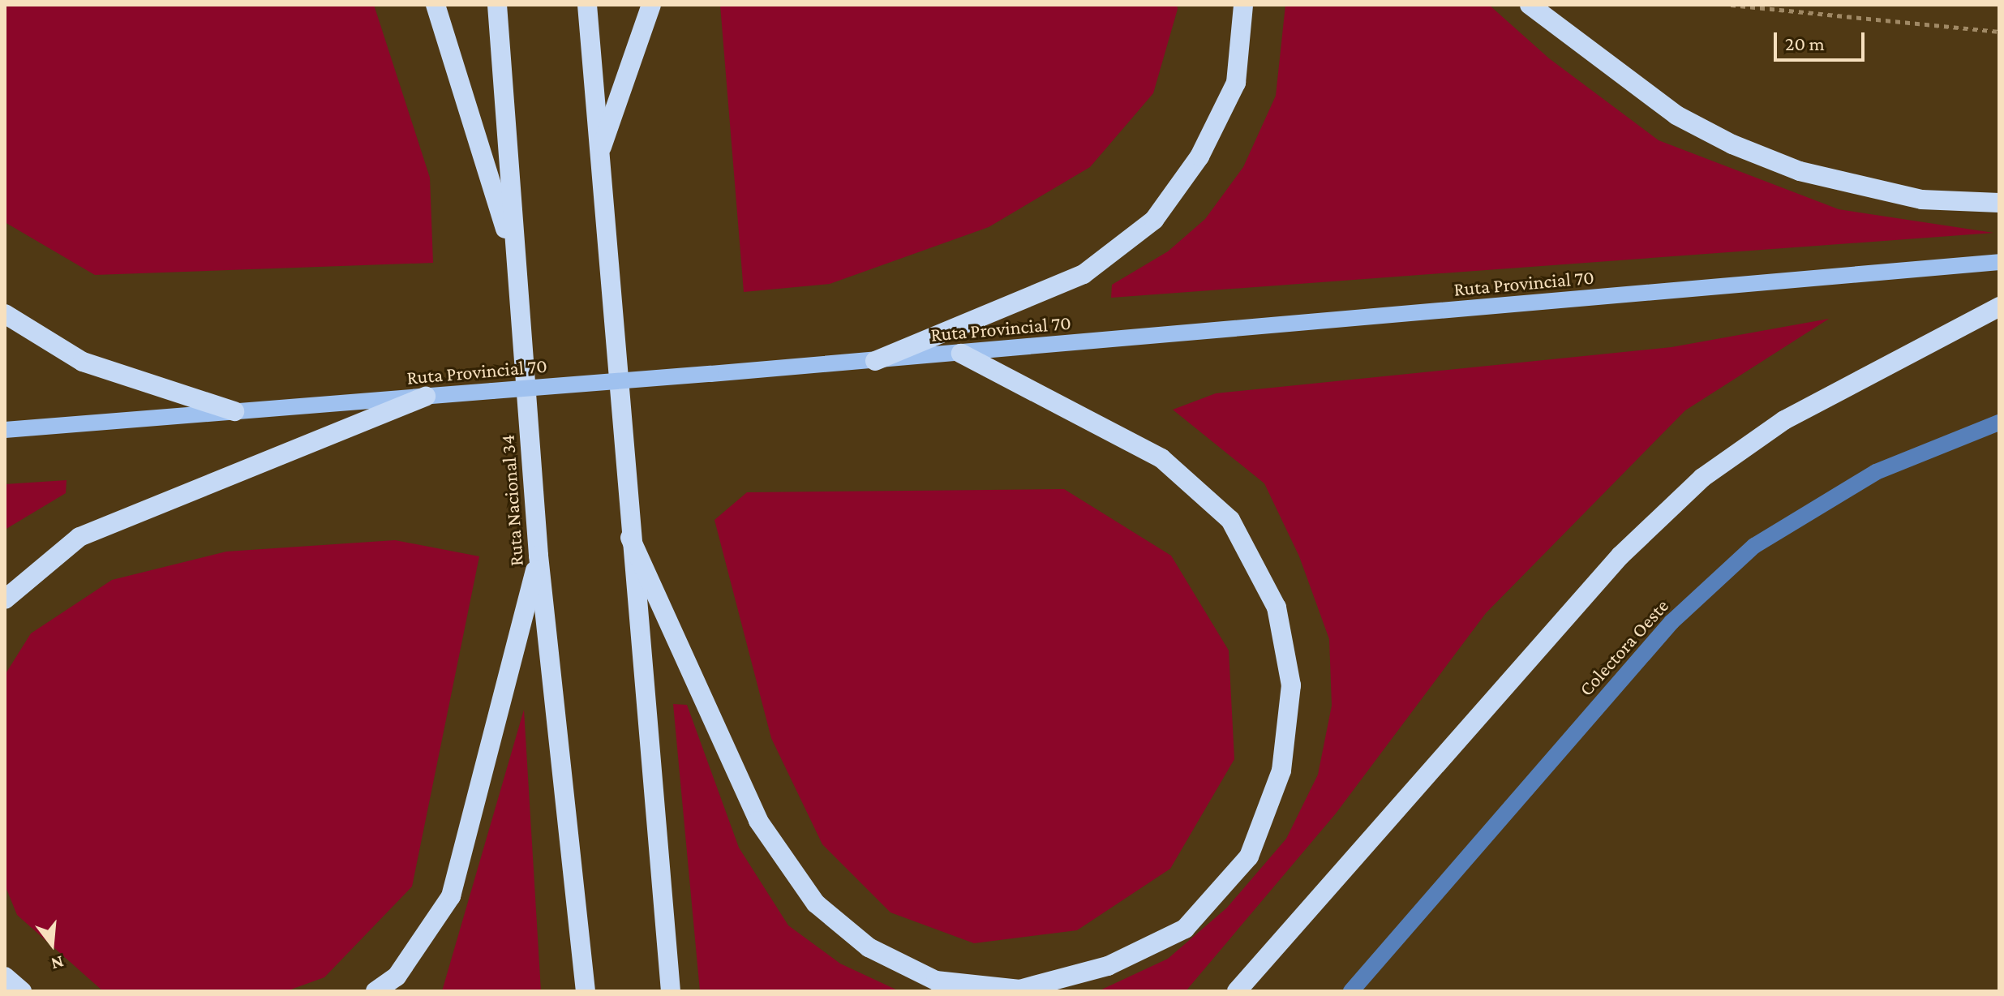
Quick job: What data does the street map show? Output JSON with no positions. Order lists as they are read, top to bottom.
{
  "streets": {
    "highway": ["Ruta Nacional 34"],
    "main road": ["Ruta Provincial 70"],
    "street": ["Colectora Oeste"]
  },
  "scale_bar": "20 m",
  "north": "bottom"
}
